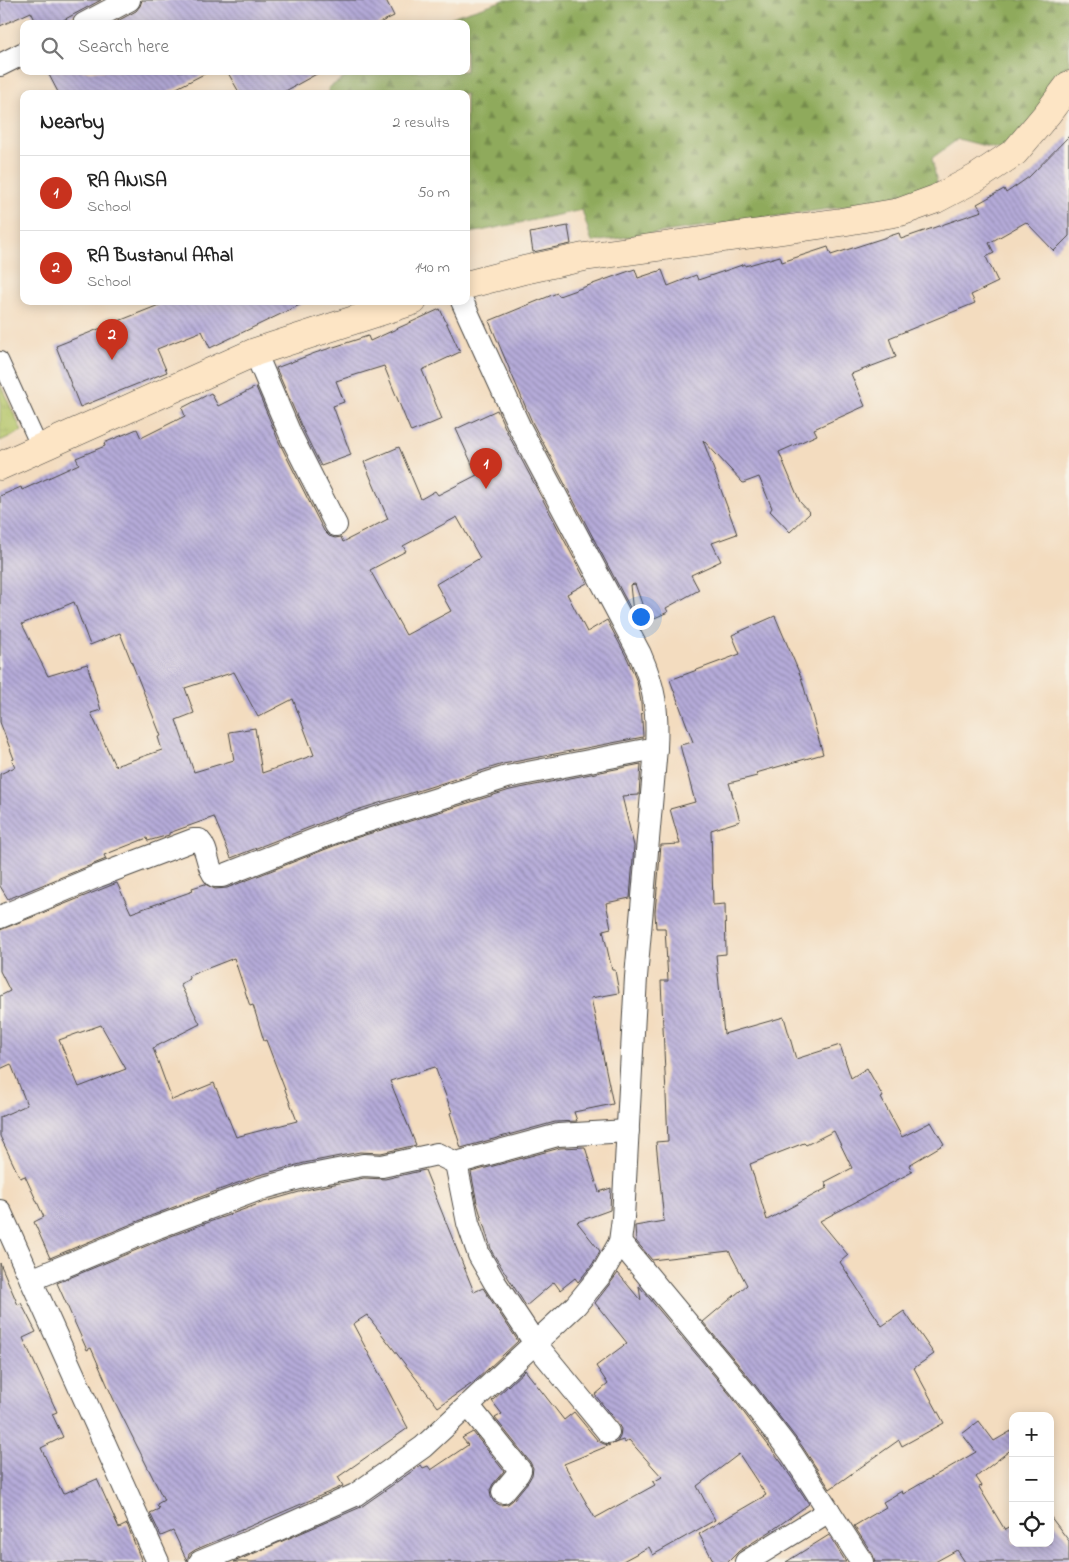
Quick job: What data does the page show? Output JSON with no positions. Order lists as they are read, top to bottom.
{
  "page": {
    "search": "Search here",
    "heading": ["Nearby", "2 results"],
    "list": [
      {
        "mark": "1",
        "name": "RA ANISA",
        "note": "School",
        "value": "50 m"
      },
      {
        "mark": "2",
        "name": "RA Bustanul Afhal",
        "note": "School",
        "value": "140 m"
      }
    ],
    "pins": ["2", "1"],
    "map_buttons": ["+", "−"]
  }
}
